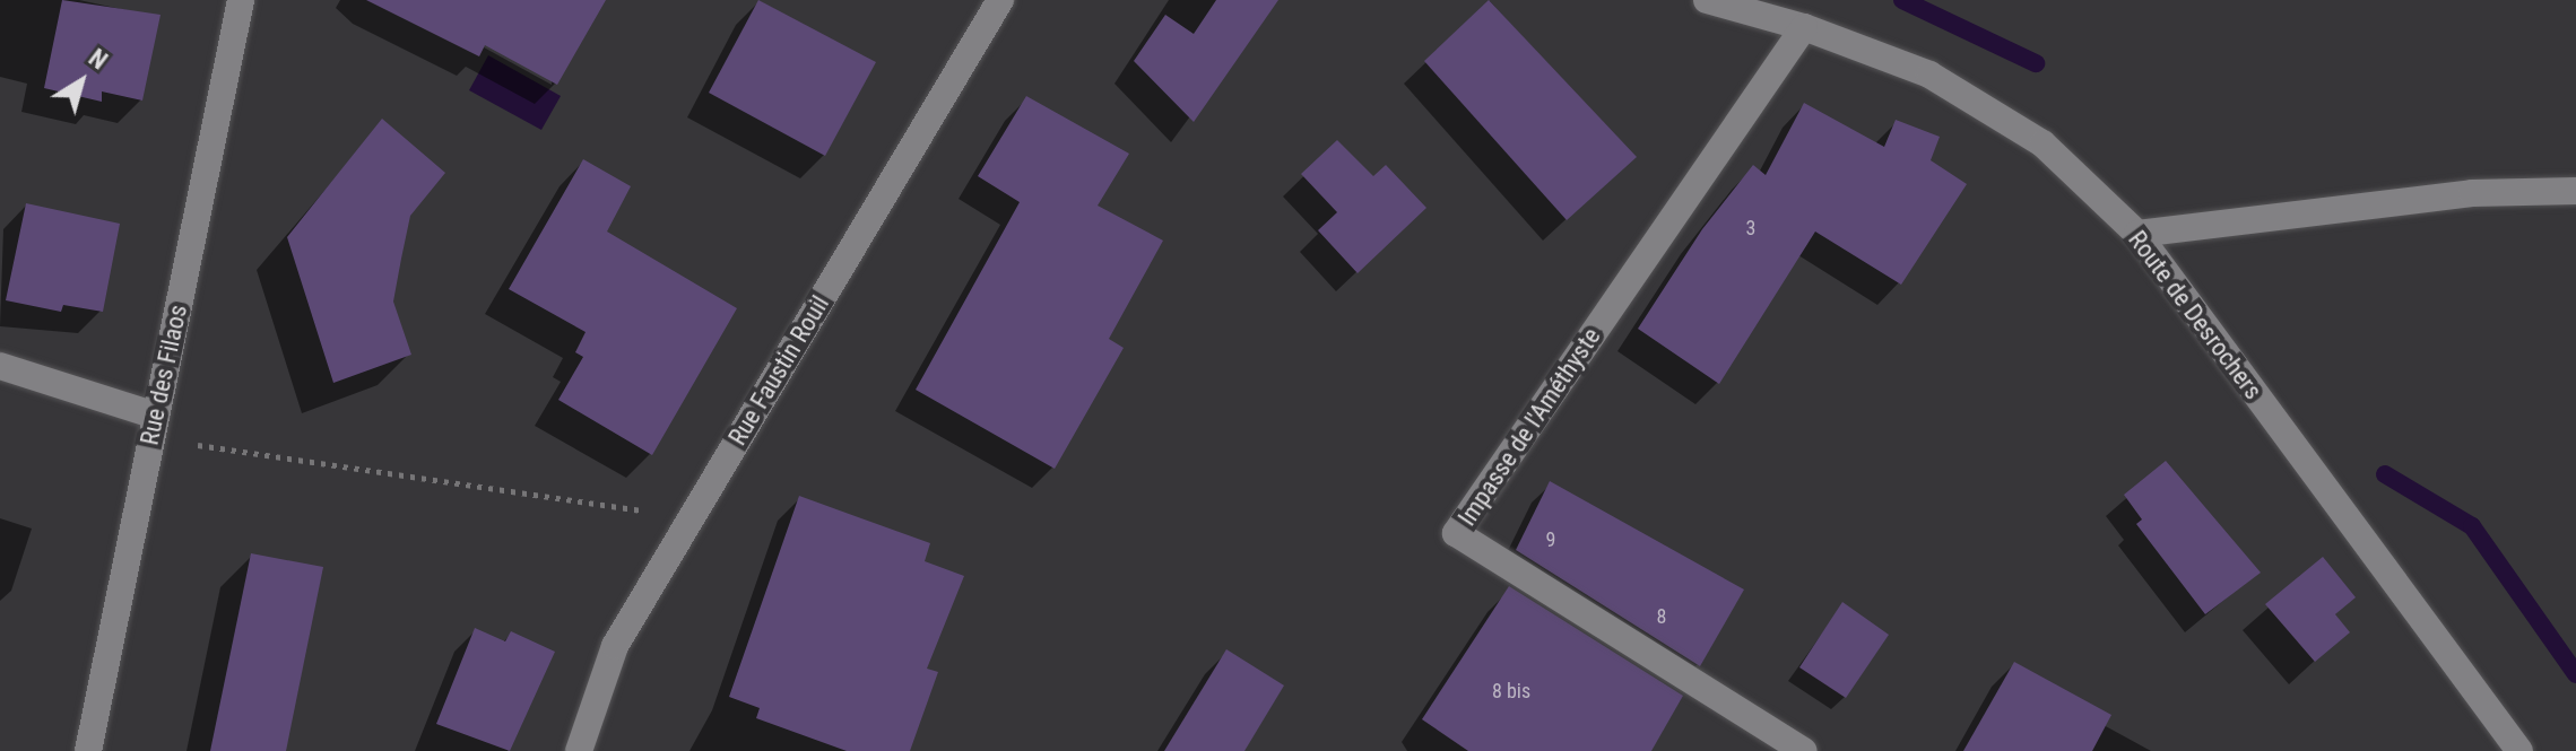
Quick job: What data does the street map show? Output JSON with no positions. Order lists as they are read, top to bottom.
{
  "streets": {
    "street": [
      "Route de Desrochers",
      "Rue Faustin Rouil",
      "Rue des Filaos",
      "Impasse de l'Améthyste"
    ]
  },
  "crossings": [
    ["Route de Desrochers", "Impasse de l'Améthyste"]
  ],
  "house_numbers": [
    "3",
    "9",
    "8",
    "8 bis"
  ],
  "north": "top right"
}
